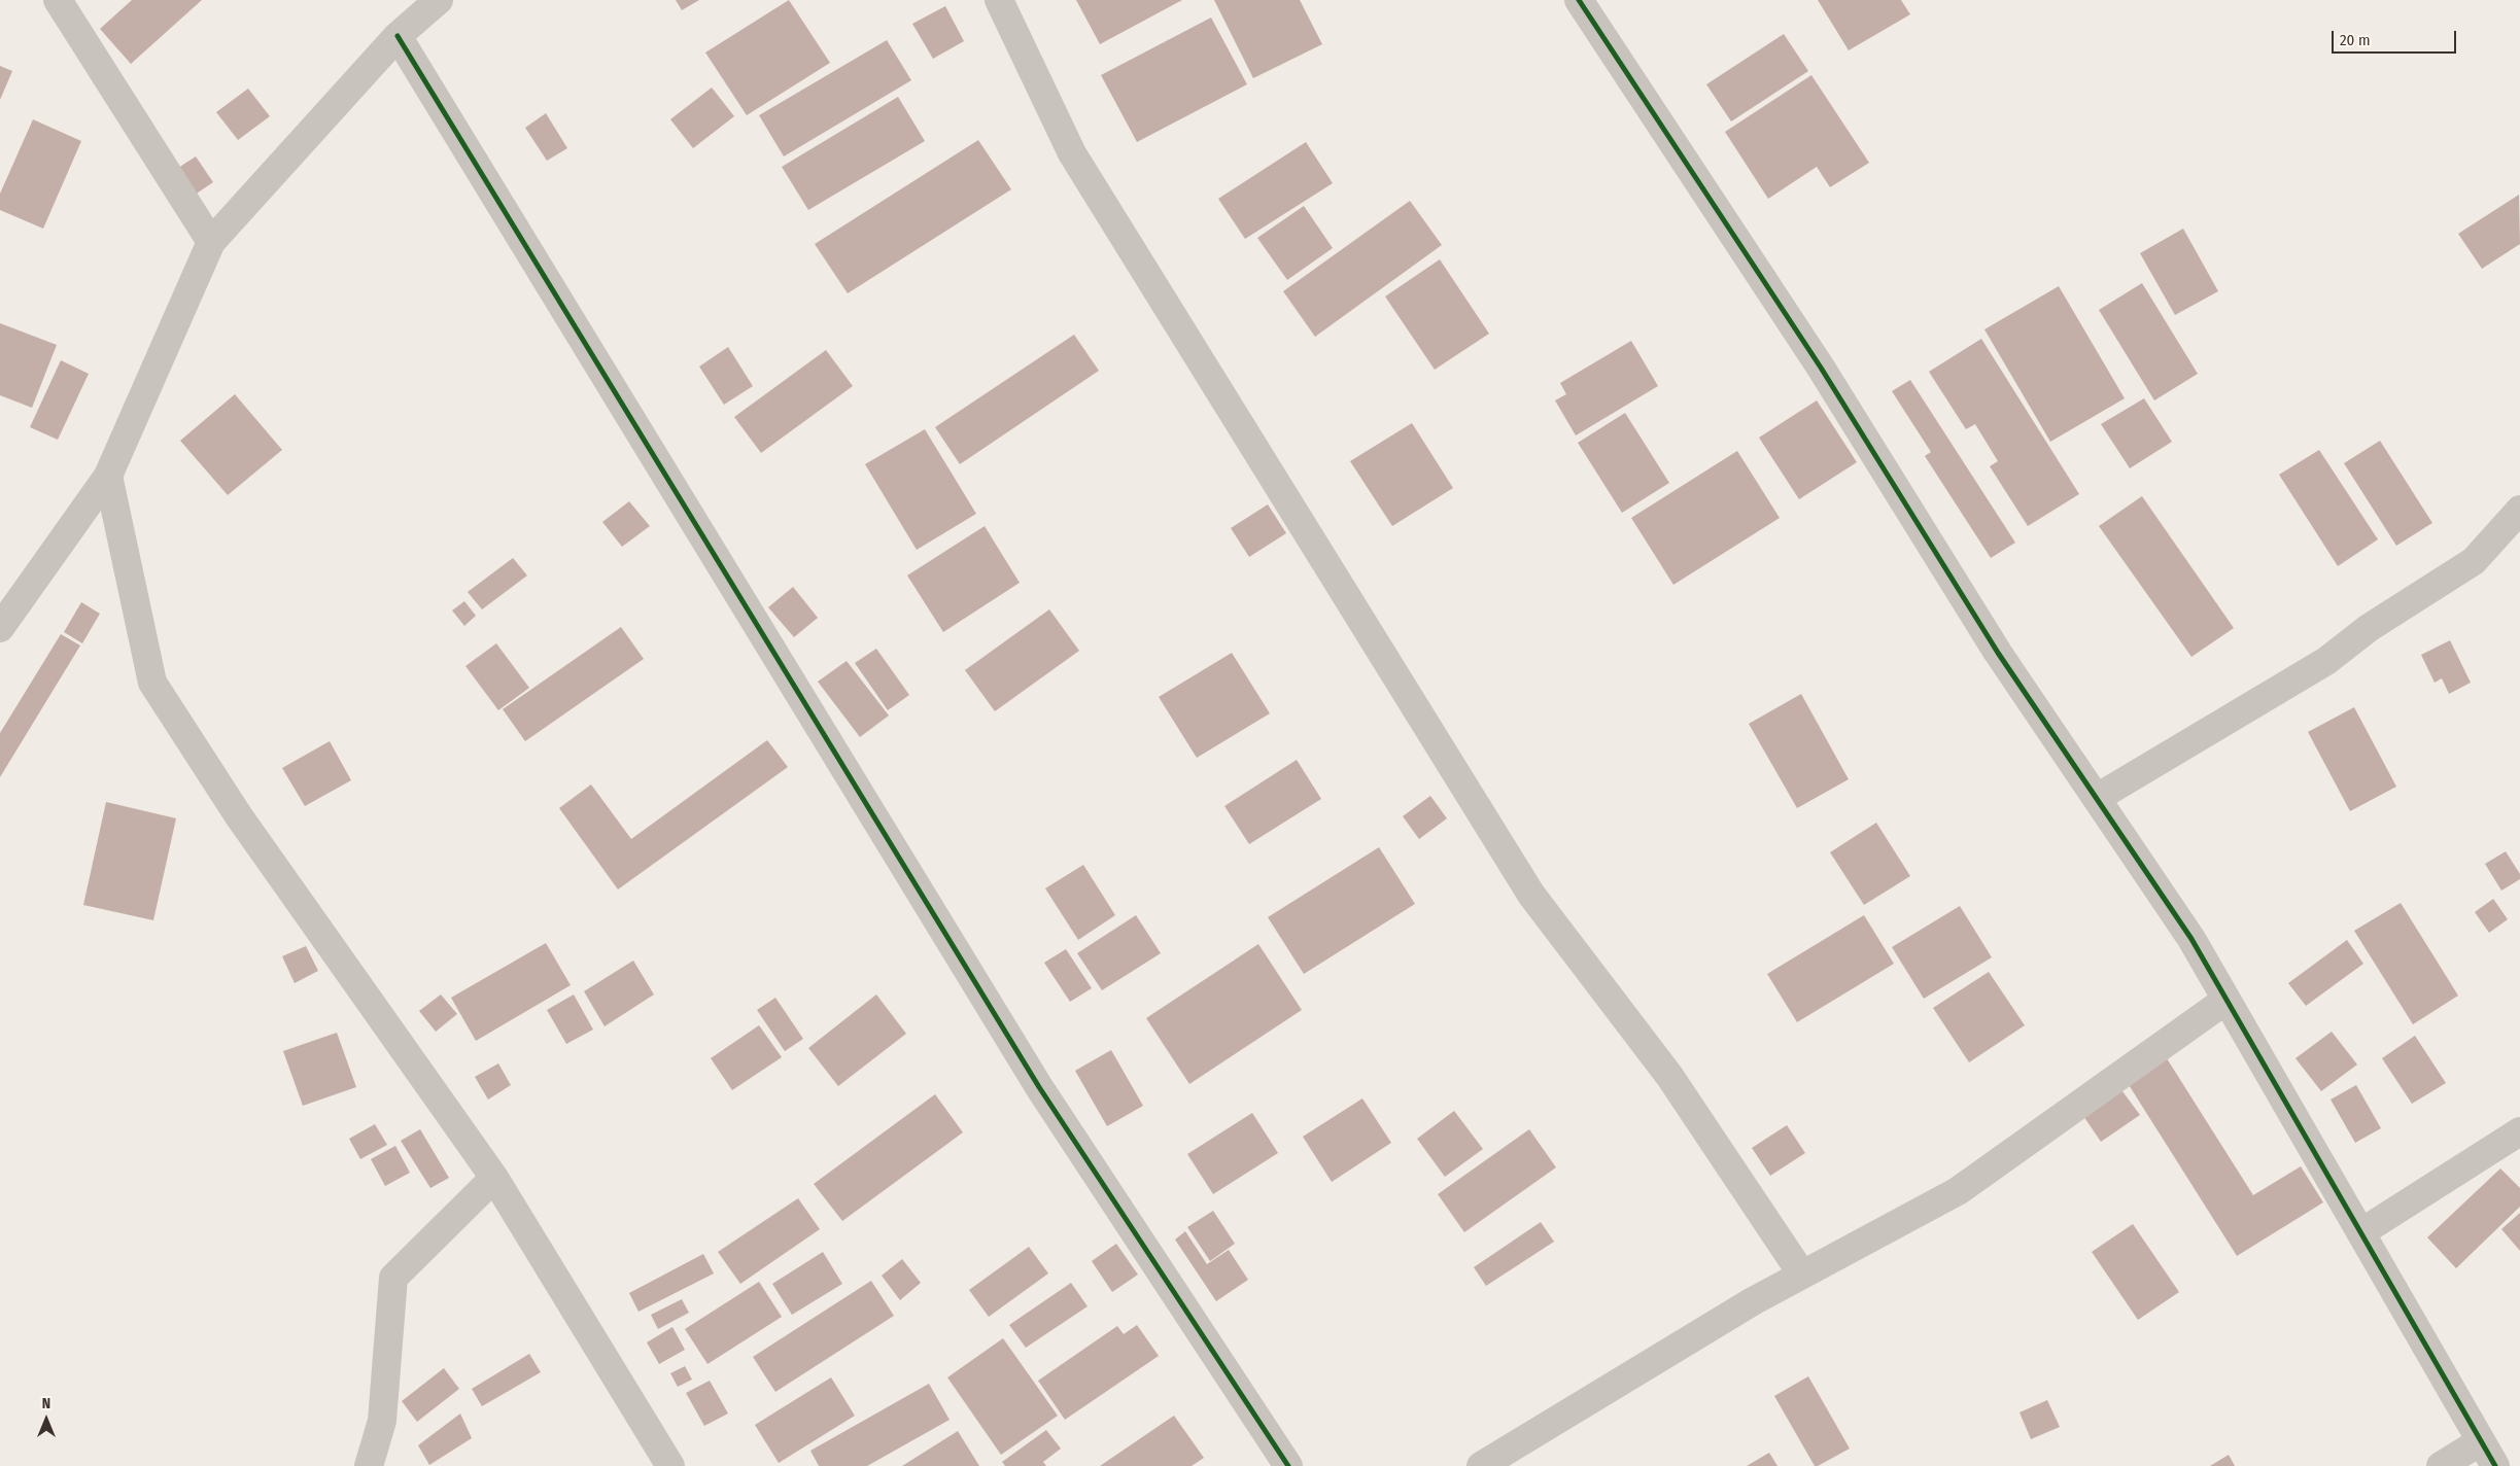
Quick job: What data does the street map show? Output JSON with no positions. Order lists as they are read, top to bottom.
{
  "scale_bar": "20 m",
  "north": "top"
}
